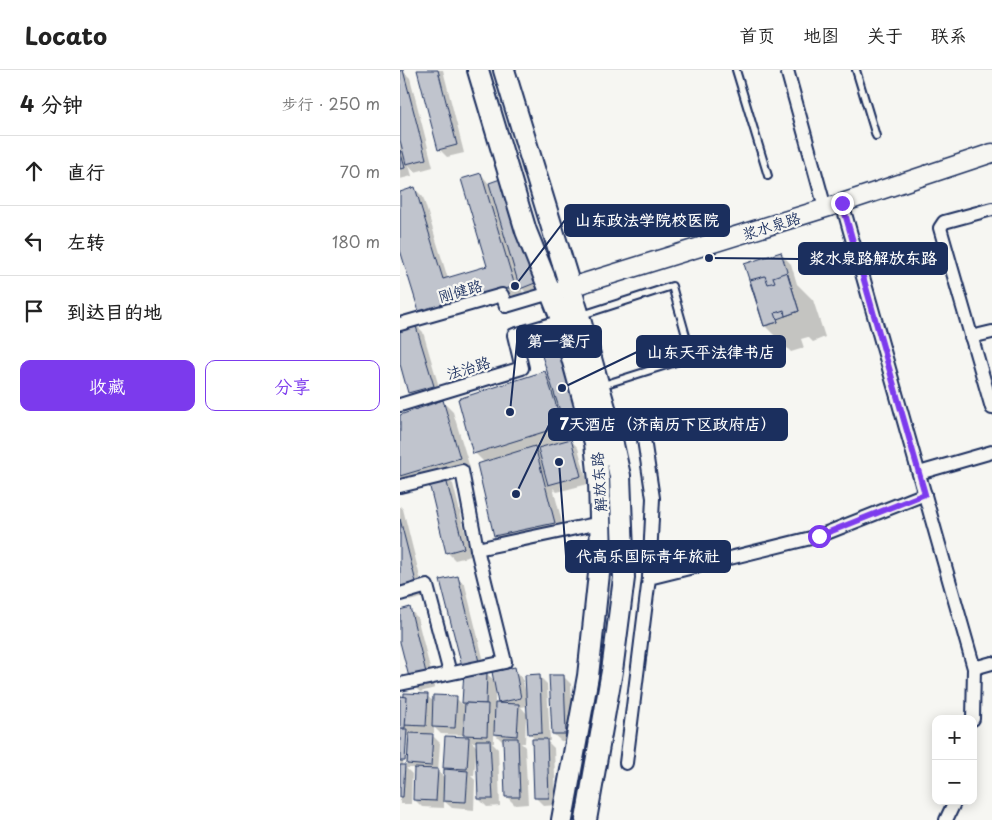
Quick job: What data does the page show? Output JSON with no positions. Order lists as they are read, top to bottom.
{
  "streets": {
    "main road": ["浆水泉路", "解放东路"],
    "street": ["刚健路", "法治路"]
  },
  "crossings": [
    ["浆水泉路", "刚健路"],
    ["浆水泉路", "解放东路"],
    ["刚健路", "解放东路"],
    ["法治路", "解放东路"]
  ],
  "places": [
    "浆水泉路解放东路",
    "山东政法学院校医院",
    "山东天平法律书店",
    "第一餐厅",
    "代高乐国际青年旅社",
    "7天酒店（济南历下区政府店）"
  ],
  "page": {
    "header": "Locato",
    "nav": [
      "首页",
      "地图",
      "关于",
      "联系"
    ],
    "heading": ["4 分钟", "步行 · 250 m"],
    "list": [
      ["直行", "70 m"],
      ["左转", "180 m"],
      "到达目的地"
    ],
    "buttons": ["收藏", "分享"],
    "map_buttons": ["+", "−"]
  }
}
